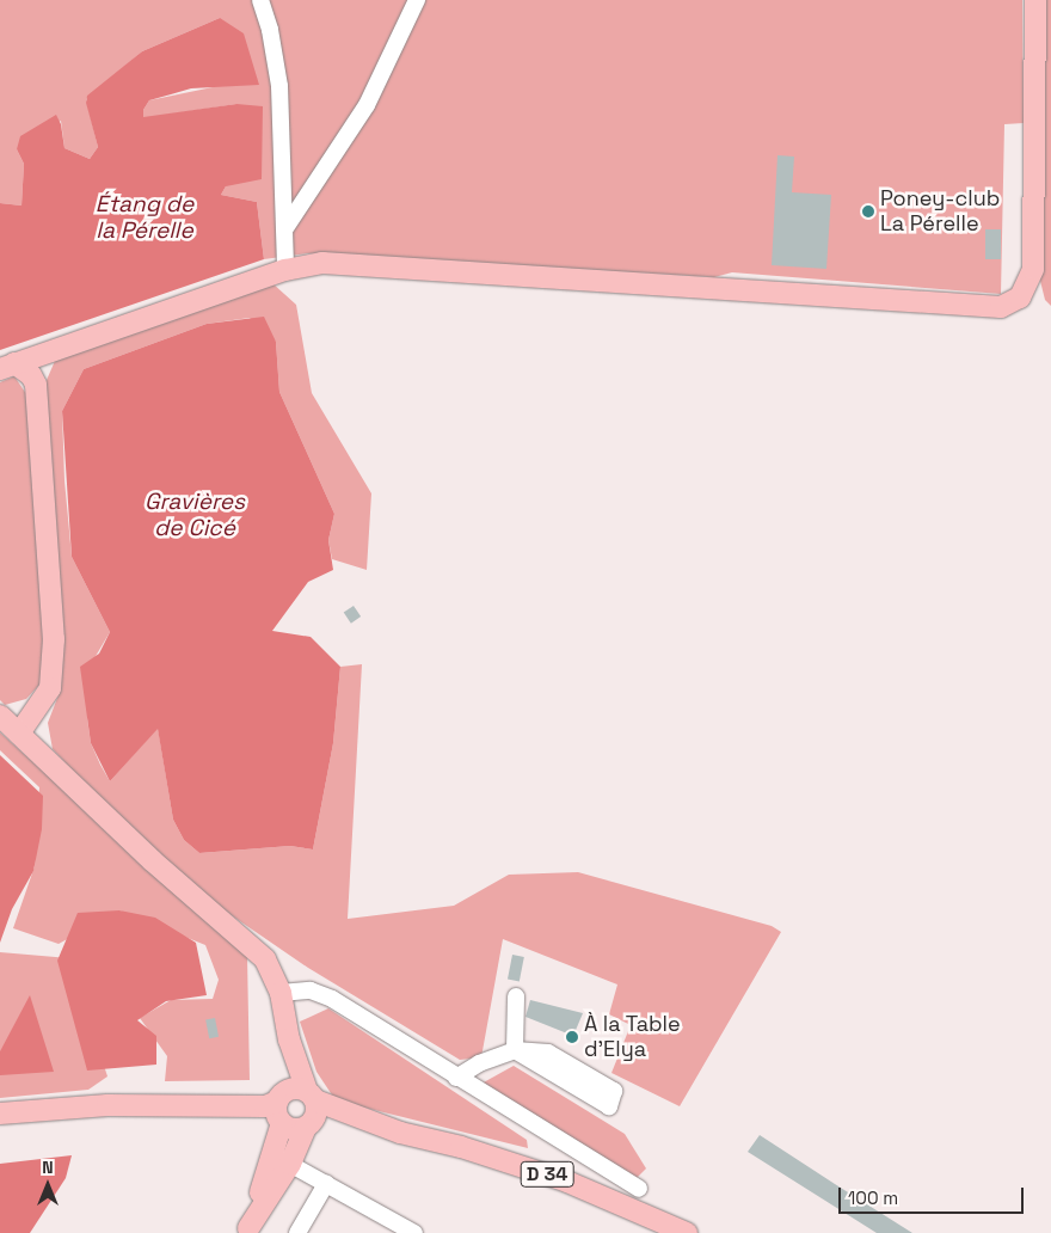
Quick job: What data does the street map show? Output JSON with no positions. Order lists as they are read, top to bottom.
{
  "streets": {
    "main road": ["D 34"]
  },
  "water": ["Étang de la Pérelle", "Gravières de Cicé"],
  "places": ["Poney-club La Pérelle", "À la Table d’Elya"],
  "scale_bar": "100 m",
  "north": "top"
}
